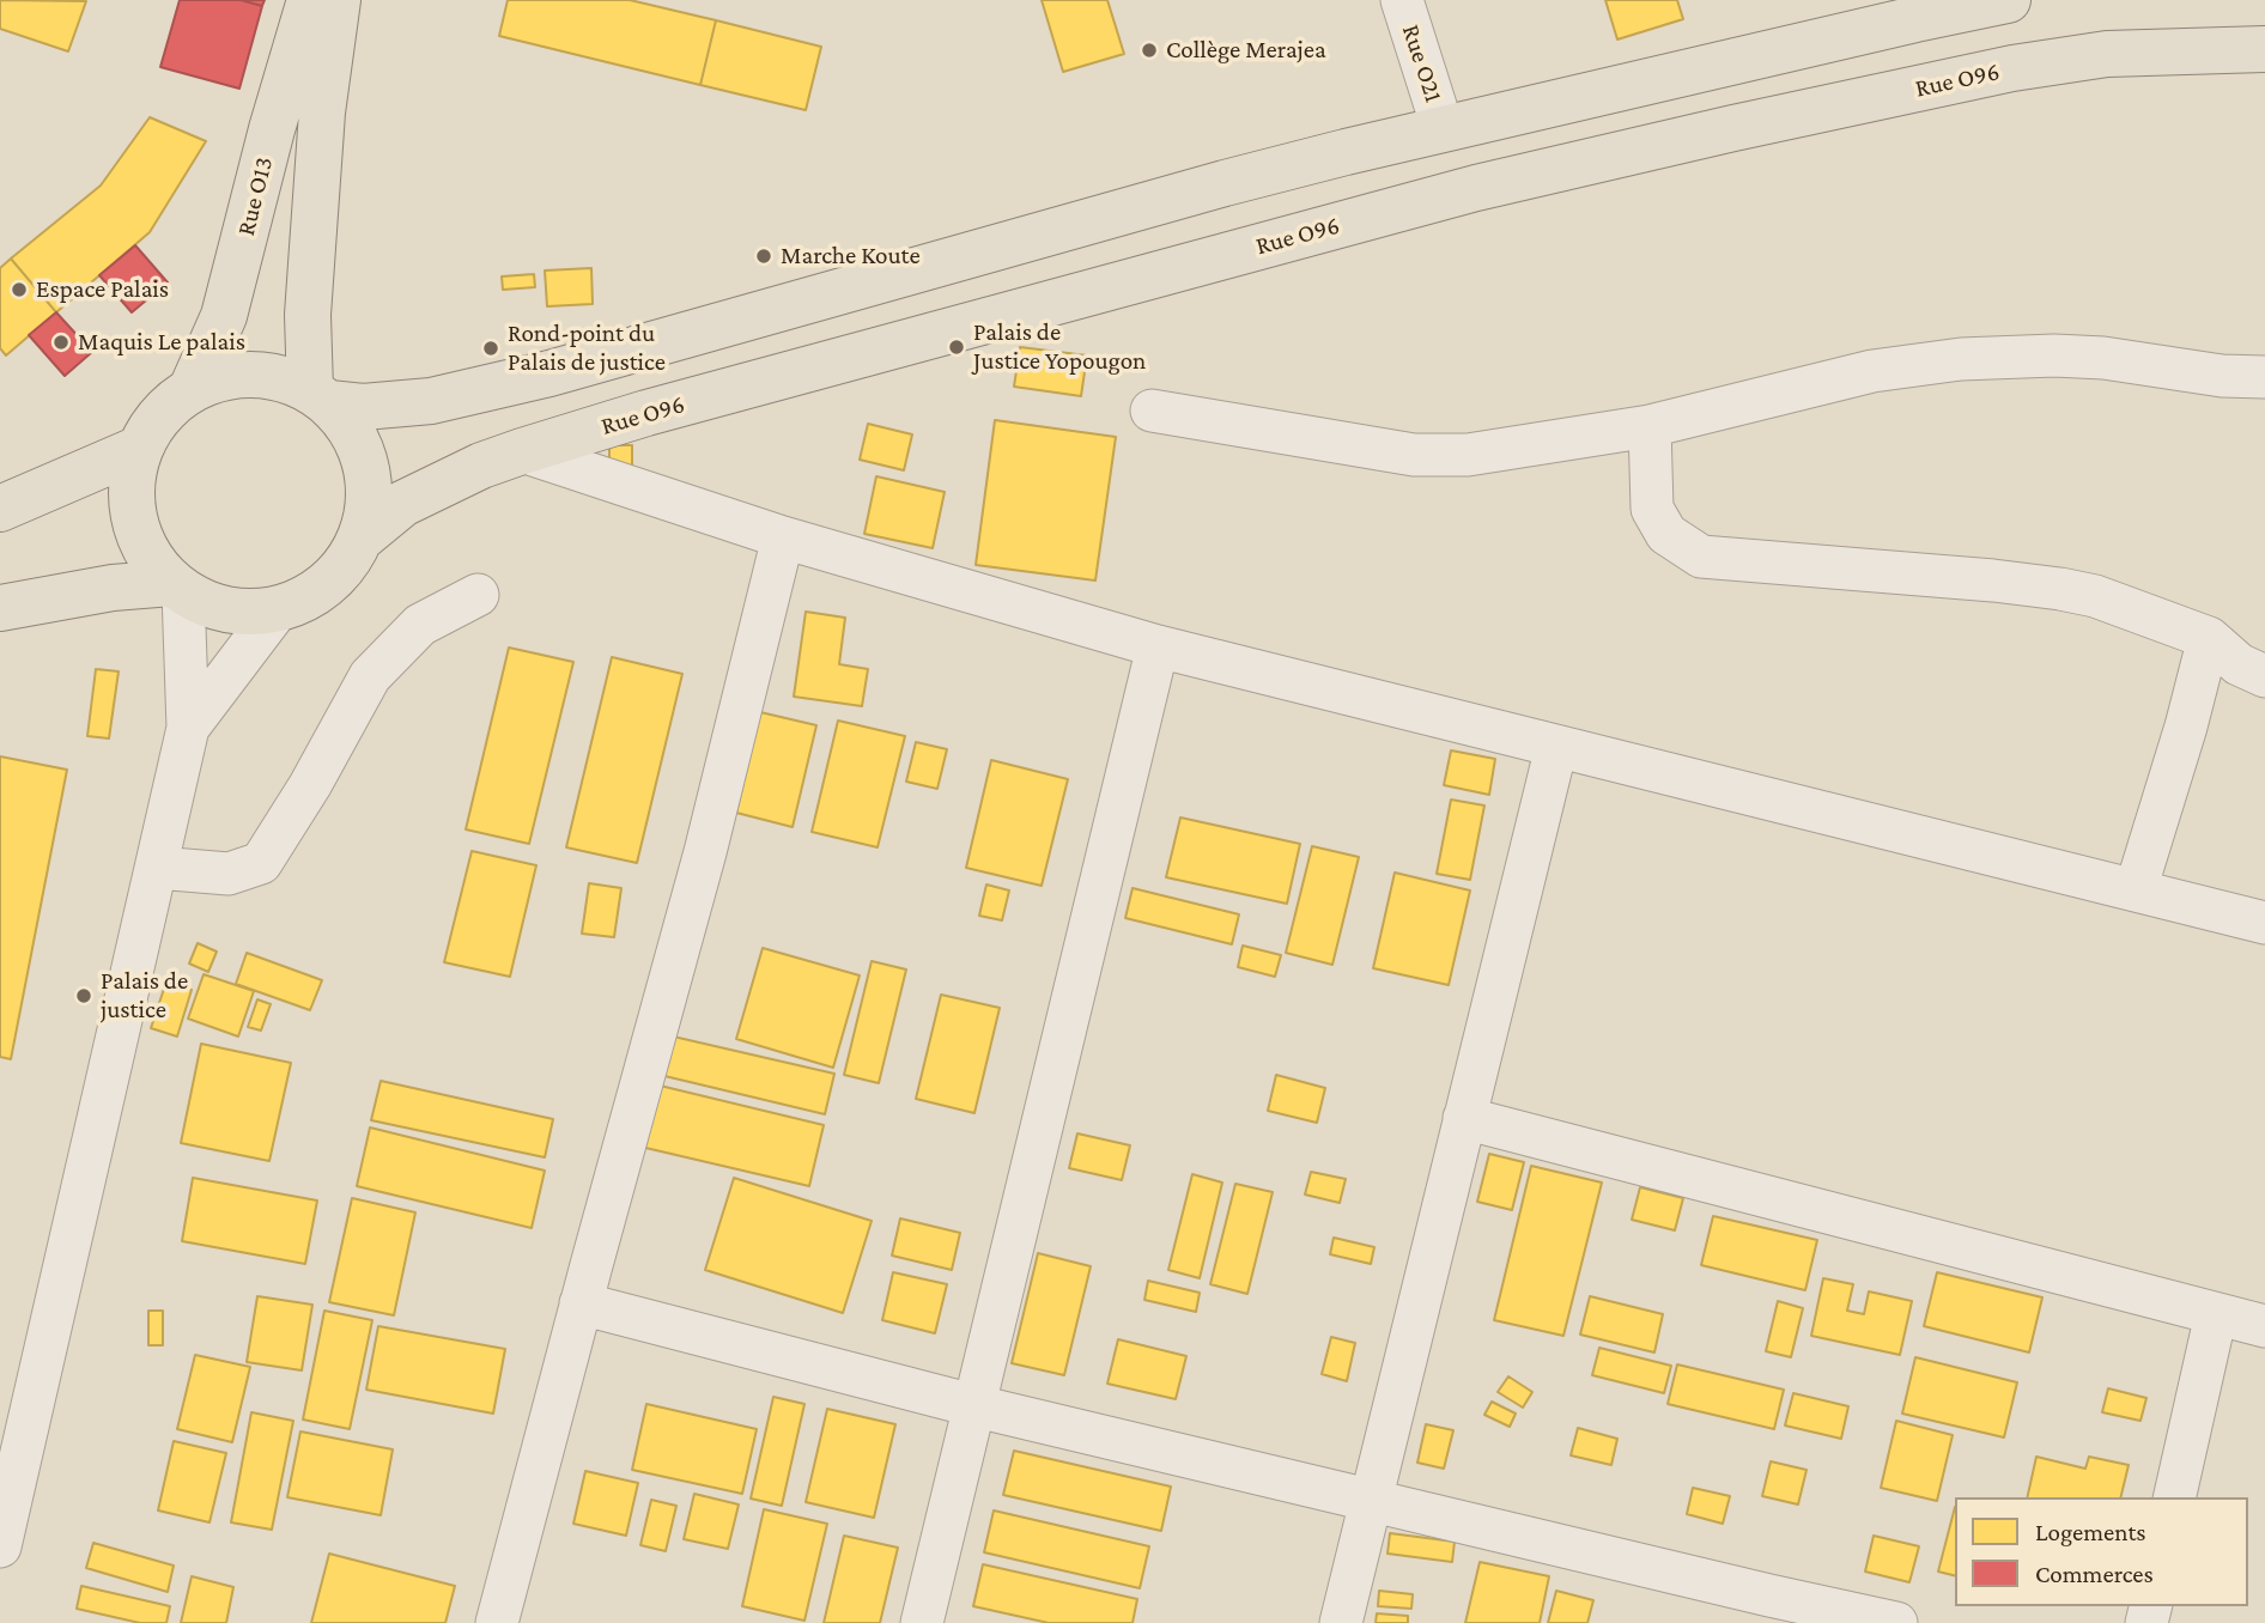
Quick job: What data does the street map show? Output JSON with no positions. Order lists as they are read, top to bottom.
{
  "streets": {
    "main road": ["Rue O96", "Rue O13"],
    "street": ["Rue O21"]
  },
  "crossings": [
    ["Rue O96", "Rue O13"]
  ],
  "places": [
    "Collège Merajea",
    "Marche Koute",
    "Espace Palais",
    "Maquis Le palais",
    "Palais de Justice Yopougon",
    "Rond-point du Palais de justice",
    "Palais de justice"
  ],
  "legend": ["Logements", "Commerces"]
}
